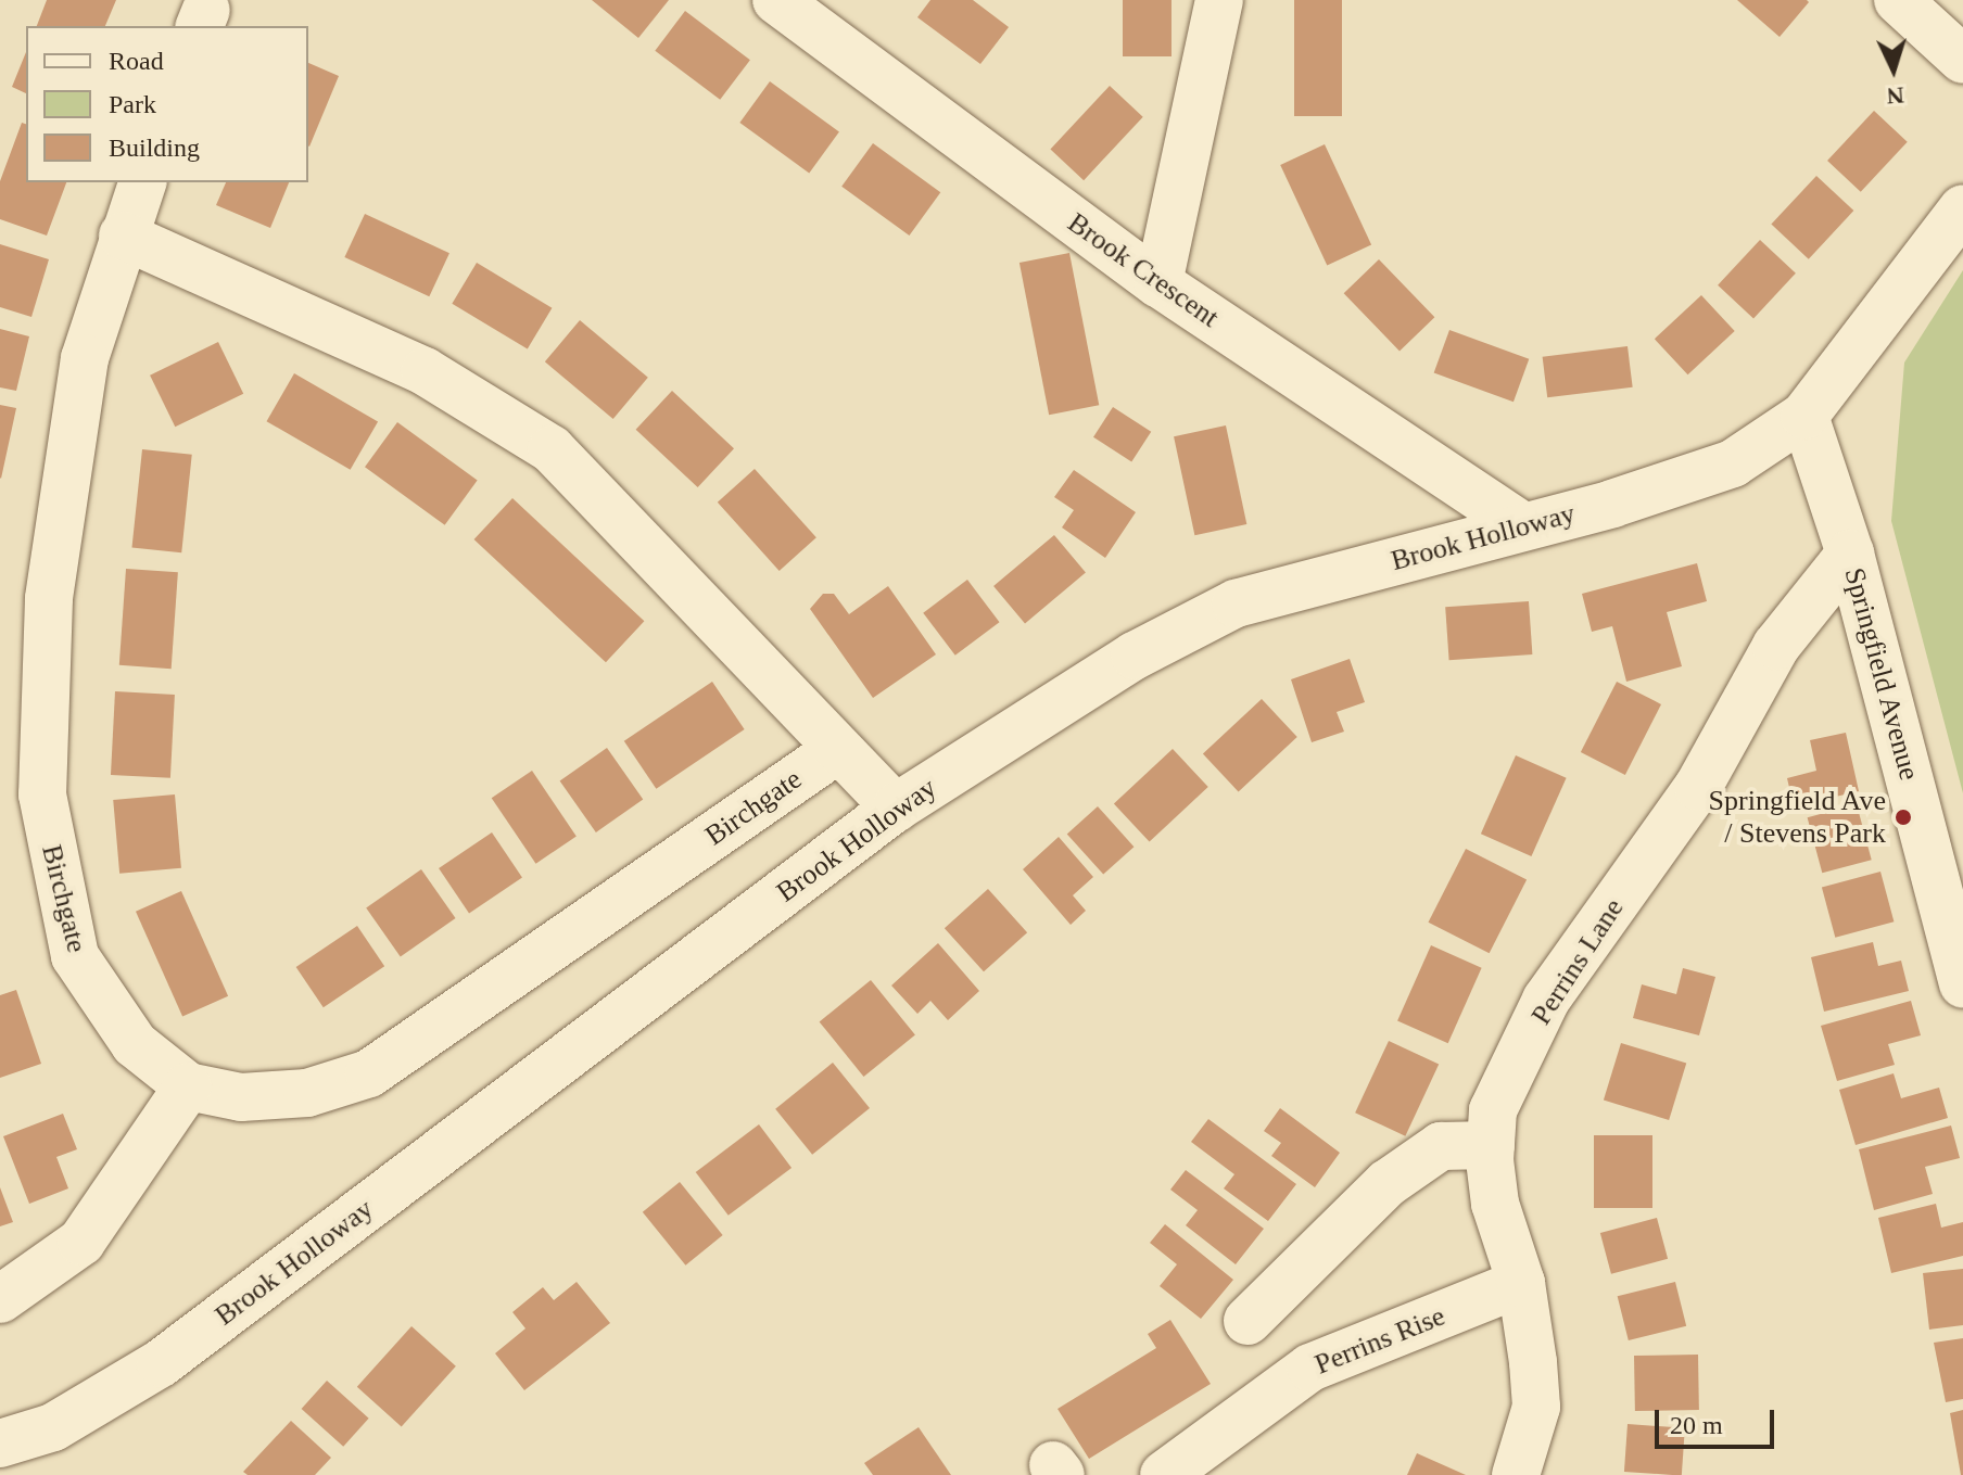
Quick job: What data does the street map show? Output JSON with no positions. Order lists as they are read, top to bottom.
{
  "streets": {
    "street": [
      "Brook Crescent",
      "Brook Holloway",
      "Springfield Avenue",
      "Birchgate",
      "Perrins Lane",
      "Perrins Rise"
    ]
  },
  "crossings": [
    ["Brook Crescent", "Brook Holloway"],
    ["Brook Holloway", "Springfield Avenue"],
    ["Springfield Avenue", "Perrins Lane"],
    ["Perrins Lane", "Perrins Rise"]
  ],
  "places": ["Springfield Ave / Stevens Park"],
  "legend": ["Road", "Park", "Building"],
  "scale_bar": "20 m",
  "north": "bottom"
}
